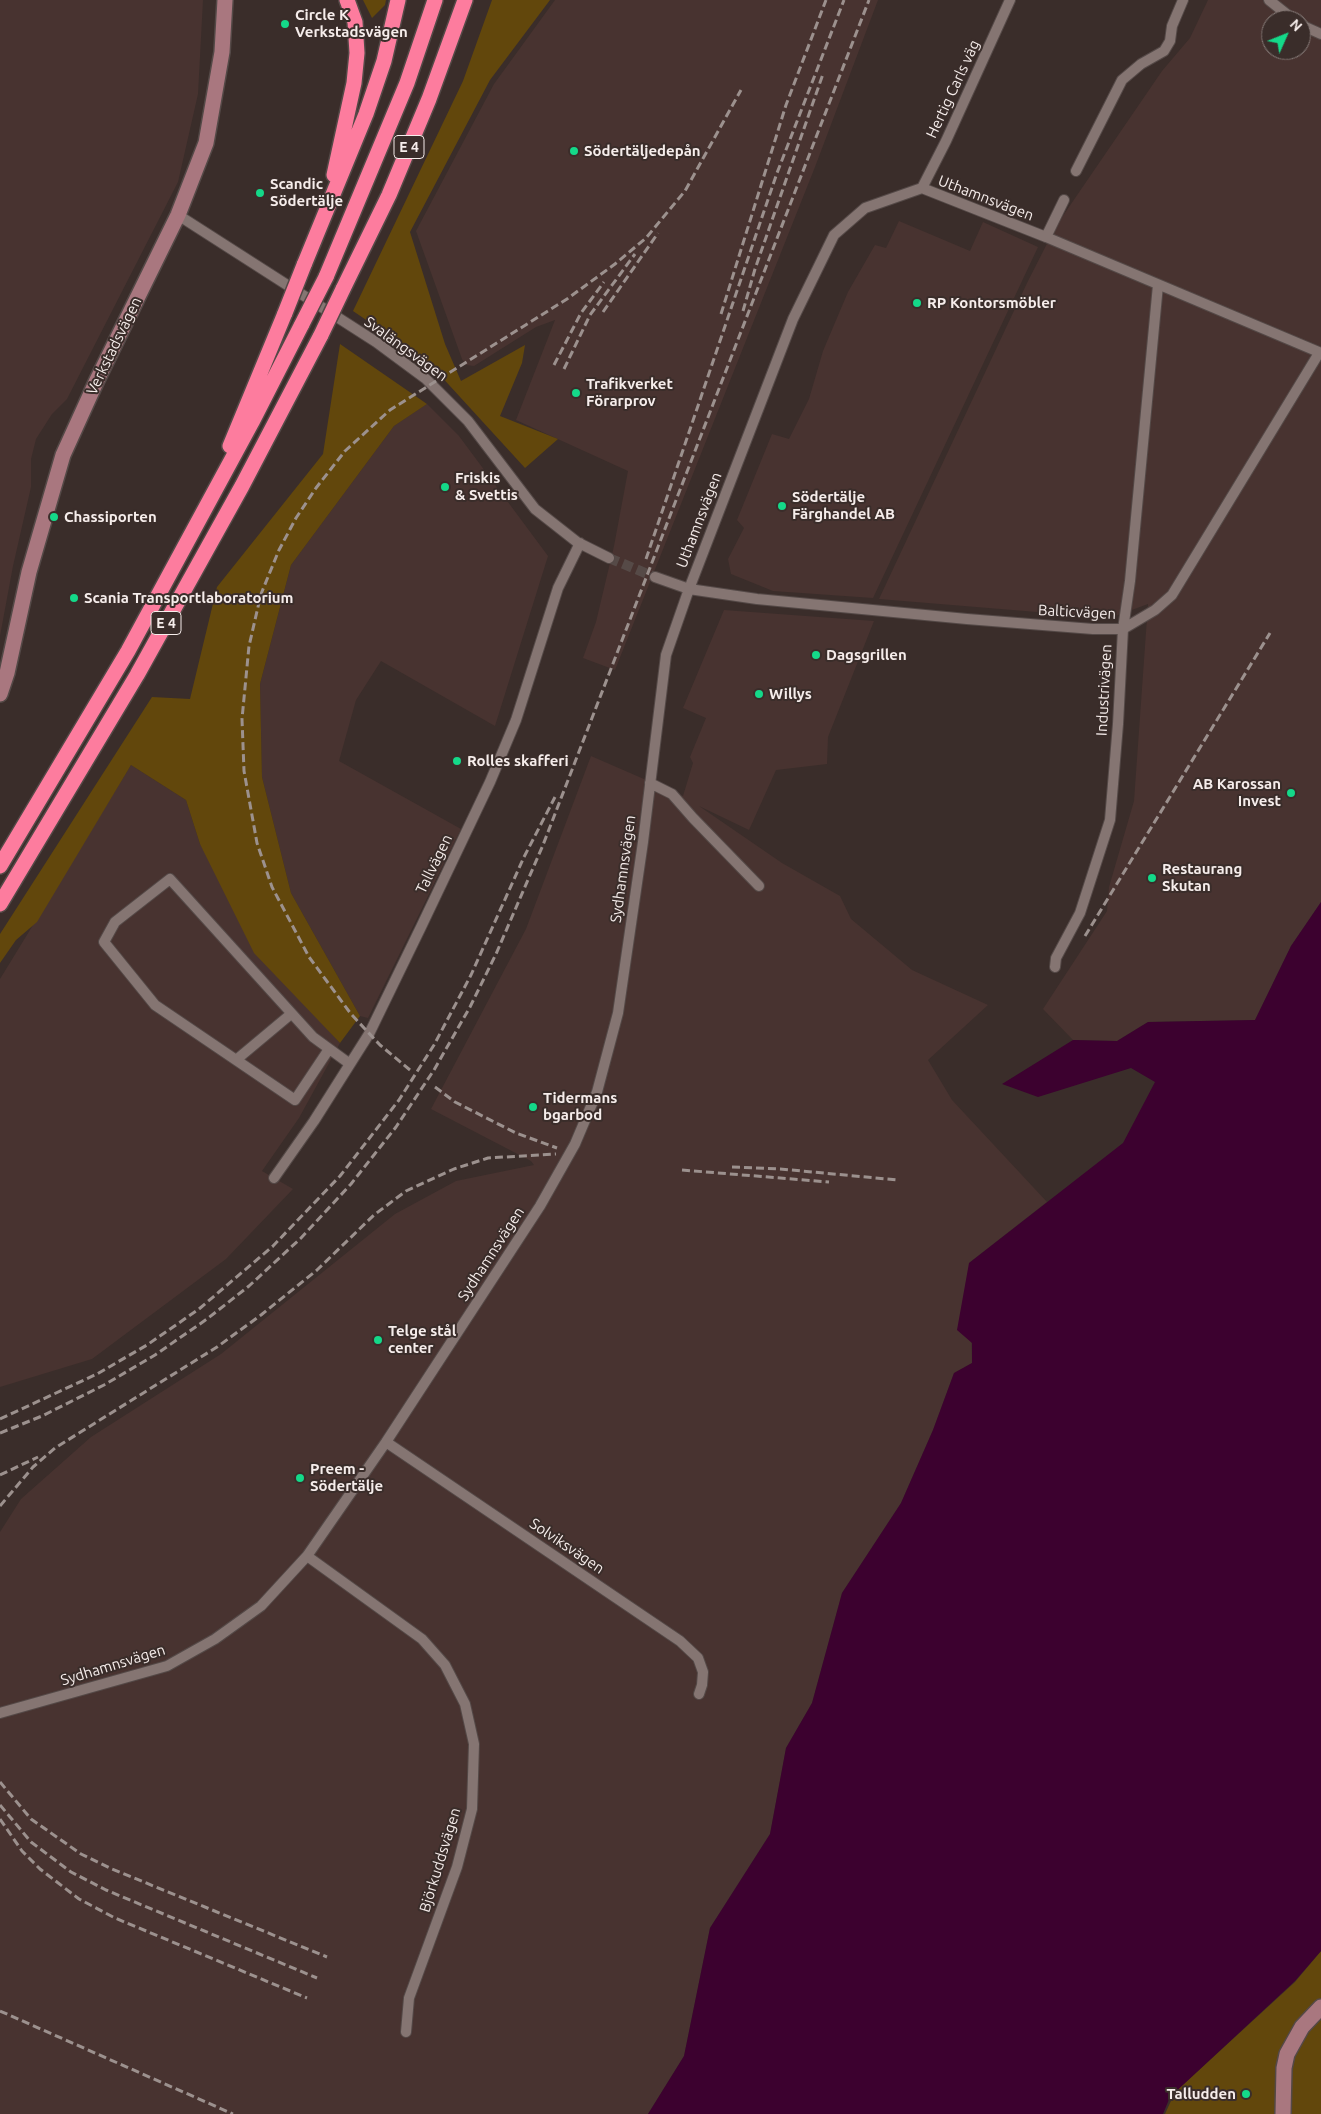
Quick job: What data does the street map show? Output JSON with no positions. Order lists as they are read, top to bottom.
{
  "streets": {
    "highway": ["E 4"],
    "main road": ["Verkstadsvägen"],
    "street": [
      "Hertig Carls väg",
      "Uthamnsvägen",
      "Svalängsvägen",
      "Balticvägen",
      "Industrivägen",
      "Tallvägen",
      "Sydhamnsvägen",
      "Solviksvägen",
      "Björkuddsvägen"
    ]
  },
  "crossings": [
    ["Hertig Carls väg", "Uthamnsvägen"],
    ["Uthamnsvägen", "Balticvägen"],
    ["Uthamnsvägen", "Industrivägen"],
    ["Uthamnsvägen", "Sydhamnsvägen"],
    ["Verkstadsvägen", "Svalängsvägen"],
    ["Svalängsvägen", "Tallvägen"],
    ["Balticvägen", "Industrivägen"],
    ["Balticvägen", "Sydhamnsvägen"],
    ["Sydhamnsvägen", "Solviksvägen"],
    ["Sydhamnsvägen", "Björkuddsvägen"]
  ],
  "places": [
    "Circle K Verkstadsvägen",
    "Södertäljedepån",
    "Scandic Södertälje",
    "RP Kontorsmöbler",
    "Trafikverket Förarprov",
    "Friskis & Svettis",
    "Södertälje Färghandel AB",
    "Chassiporten",
    "Scania Transportlaboratorium",
    "Dagsgrillen",
    "Willys",
    "Rolles skafferi",
    "AB Karossan Invest",
    "Restaurang Skutan",
    "Tidermans bgarbod",
    "Telge stål center",
    "Preem - Södertälje",
    "Talludden"
  ],
  "north": "top right"
}
